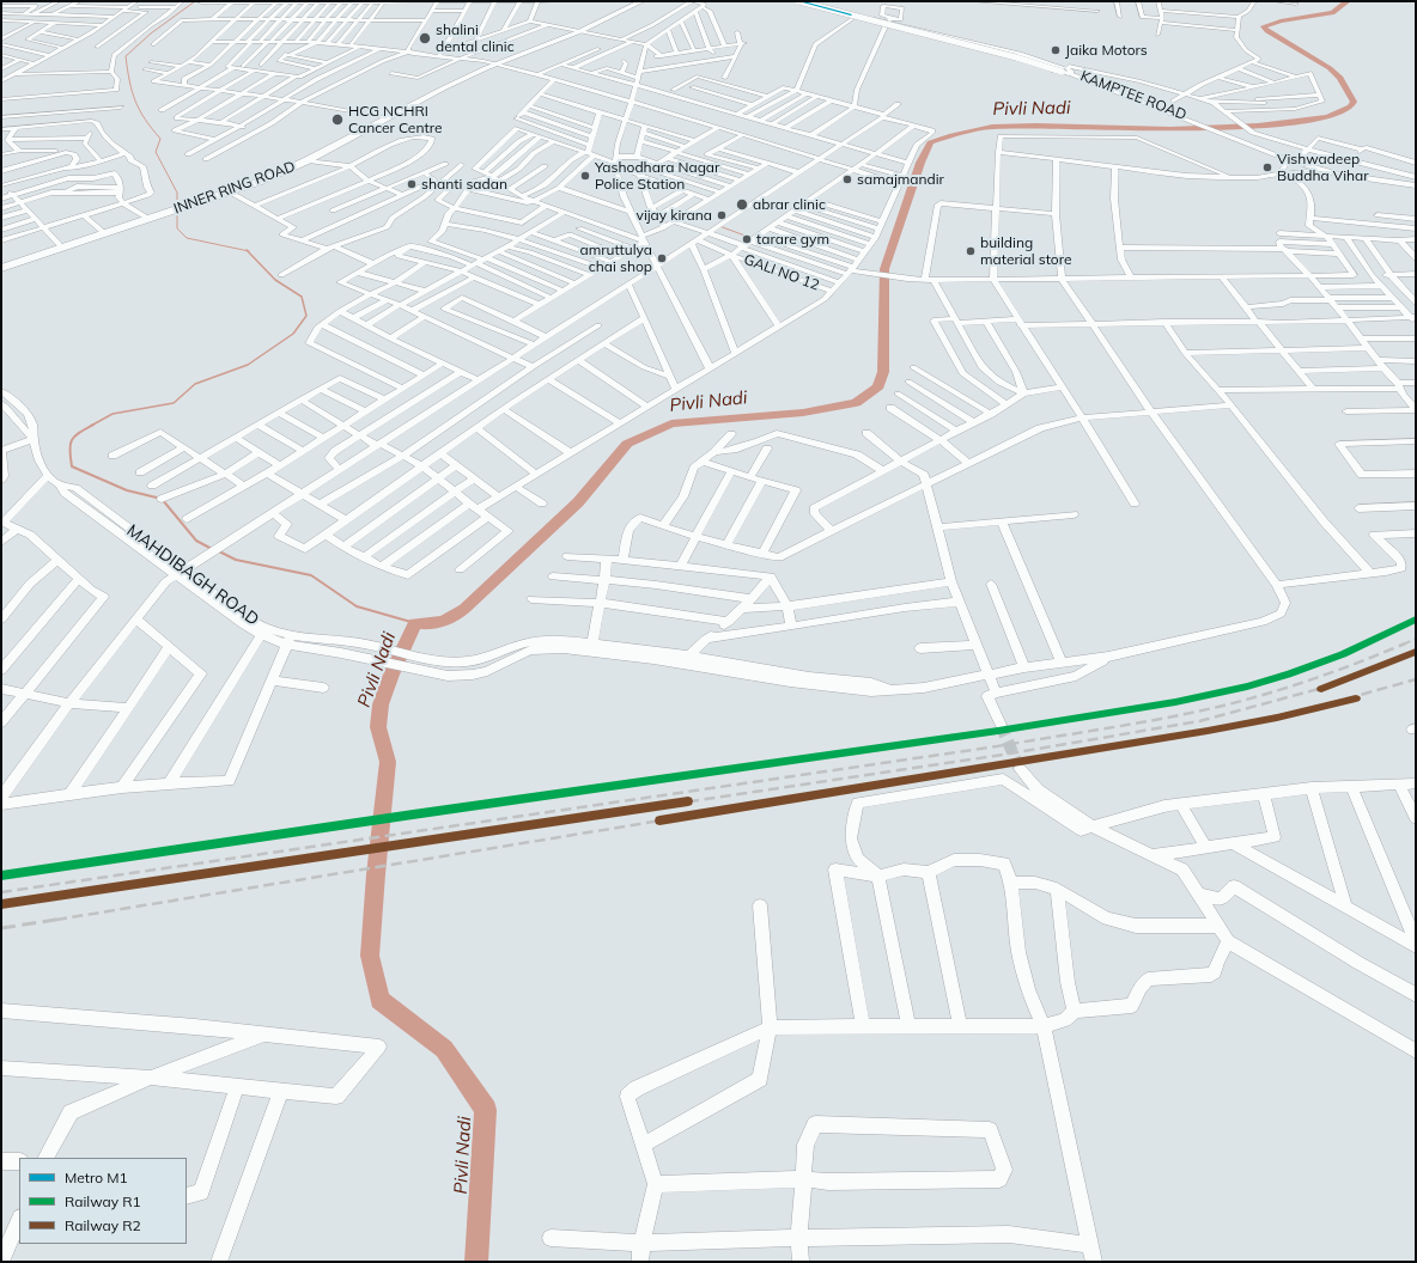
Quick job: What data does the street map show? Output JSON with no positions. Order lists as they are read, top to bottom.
{
  "streets": {
    "highway": ["INNER RING ROAD"],
    "street": ["GALI NO 12", "MAHDIBAGH ROAD"]
  },
  "water": ["Pivli Nadi"],
  "places": [
    "shalini dental clinic",
    "Jaika Motors",
    "HCG NCHRI Cancer Centre",
    "Vishwadeep Buddha Vihar",
    "Yashodhara Nagar Police Station",
    "samajmandir",
    "shanti sadan",
    "abrar clinic",
    "vijay kirana",
    "tarare gym",
    "building material store",
    "amruttulya chai shop"
  ],
  "lines": ["metro line M1", "rail line R1", "rail line R2"],
  "legend": ["Metro M1", "Railway R1", "Railway R2"]
}
